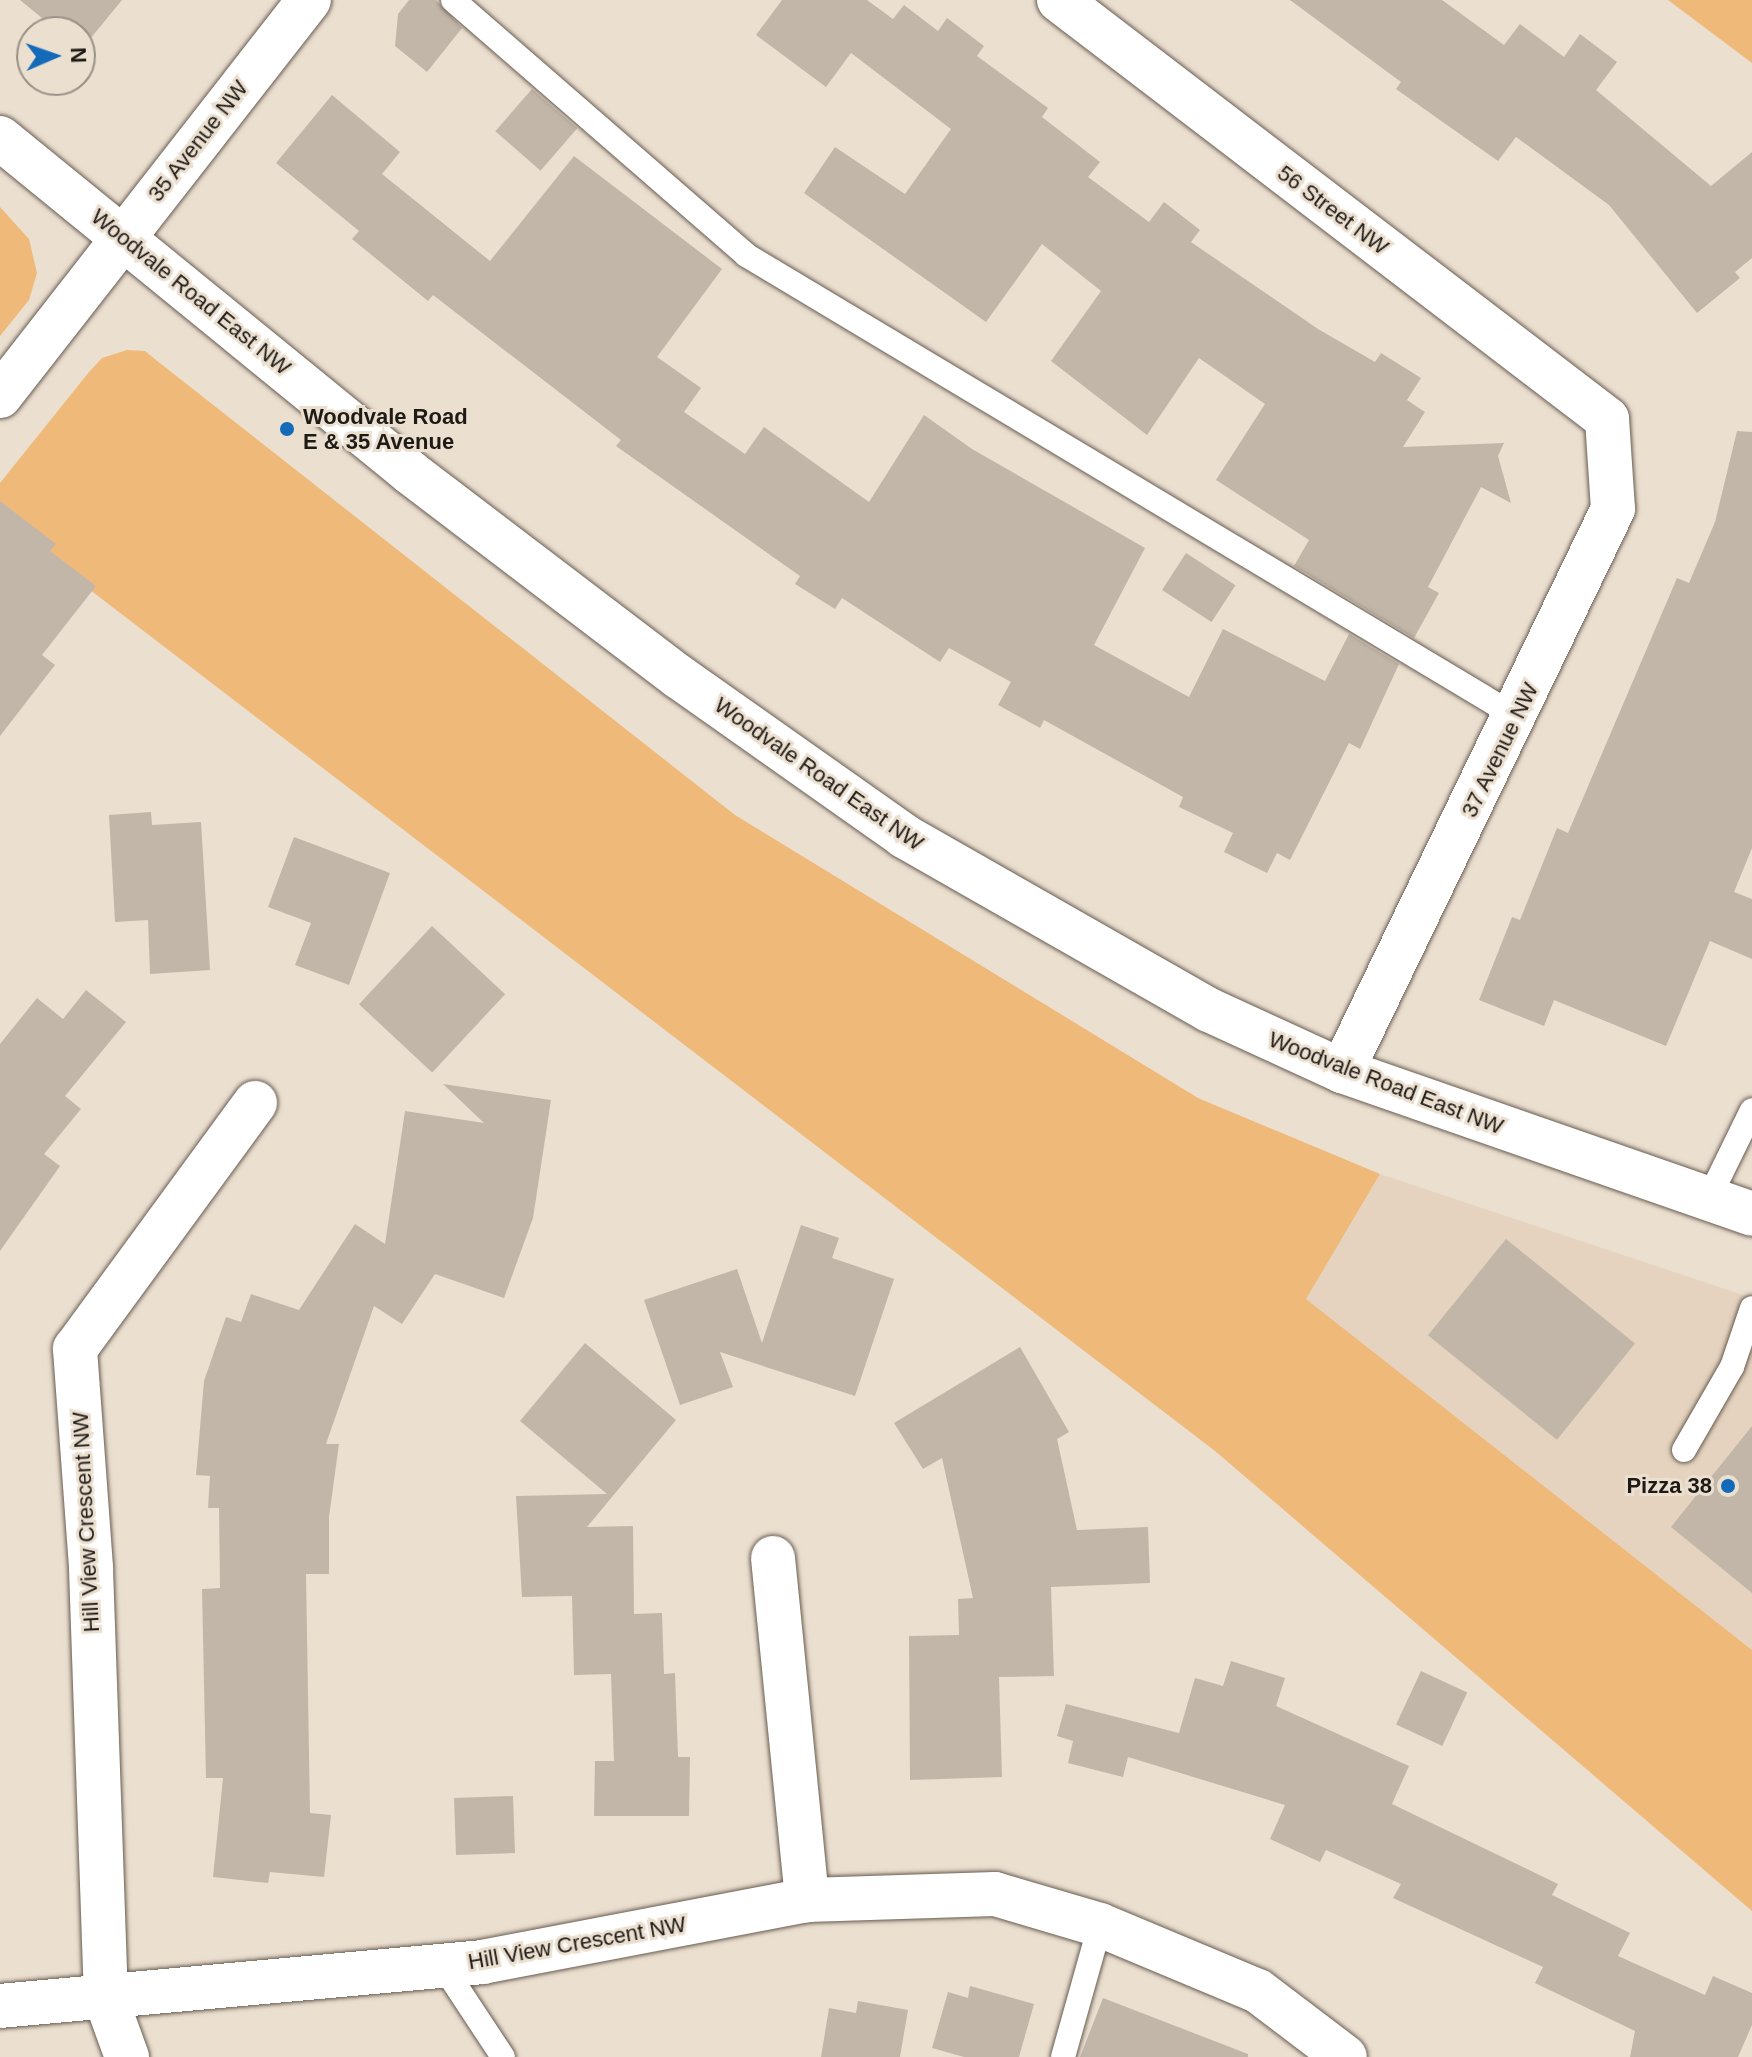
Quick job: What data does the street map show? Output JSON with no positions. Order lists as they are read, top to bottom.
{
  "streets": {
    "street": [
      "35 Avenue NW",
      "56 Street NW",
      "Woodvale Road East NW",
      "37 Avenue NW",
      "Hill View Crescent NW"
    ]
  },
  "crossings": [
    ["35 Avenue NW", "Woodvale Road East NW"],
    ["56 Street NW", "37 Avenue NW"],
    ["Woodvale Road East NW", "37 Avenue NW"]
  ],
  "places": ["Woodvale Road E & 35 Avenue", "Pizza 38"],
  "north": "right"
}
